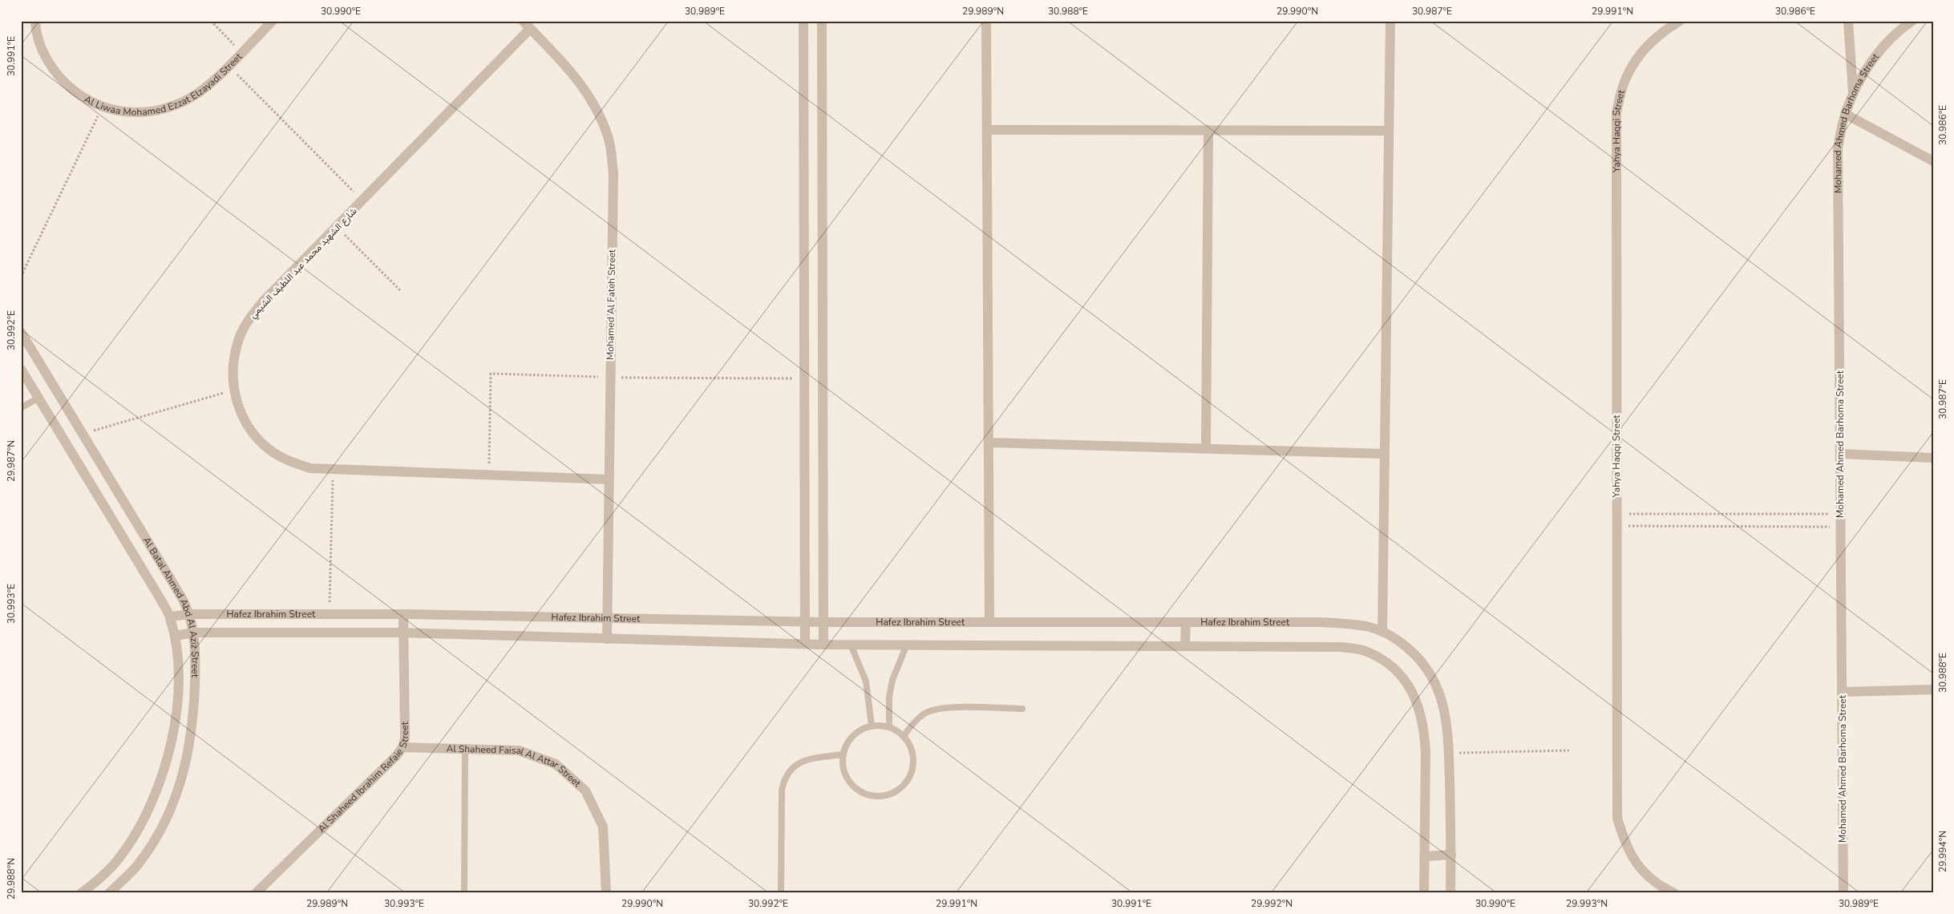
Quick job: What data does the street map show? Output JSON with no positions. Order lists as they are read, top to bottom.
{
  "streets": {
    "street": [
      "Al Liwaa Mohamed Ezzat Elzayadi Street",
      "Mohamed Ahmed Barhoma Street",
      "Yahya Haqqi Street",
      "شارع الشهيد محمد عبد اللطيف الشيمي",
      "Mohamed Al Fateh Street",
      "Al Batal Ahmed Abd Al Aziz Street",
      "Hafez Ibrahim Street",
      "Al Shaheed Faisal Al Attar Street",
      "Al Shaheed Ibrahim Refaie Street"
    ]
  },
  "crossings": [
    ["شارع الشهيد محمد عبد اللطيف الشيمي", "Mohamed Al Fateh Street"],
    ["Mohamed Al Fateh Street", "Hafez Ibrahim Street"],
    ["Al Batal Ahmed Abd Al Aziz Street", "Hafez Ibrahim Street"],
    ["Hafez Ibrahim Street", "Al Shaheed Ibrahim Refaie Street"],
    ["Al Shaheed Faisal Al Attar Street", "Al Shaheed Ibrahim Refaie Street"]
  ],
  "coordinates": [
    "30.990°E",
    "30.989°E",
    "29.989°N",
    "30.988°E",
    "29.990°N",
    "30.987°E",
    "29.991°N",
    "30.986°E",
    "30.991°E",
    "30.992°E",
    "29.987°N",
    "30.993°E",
    "29.994°N",
    "29.988°N",
    "29.992°N",
    "29.993°N"
  ]
}
